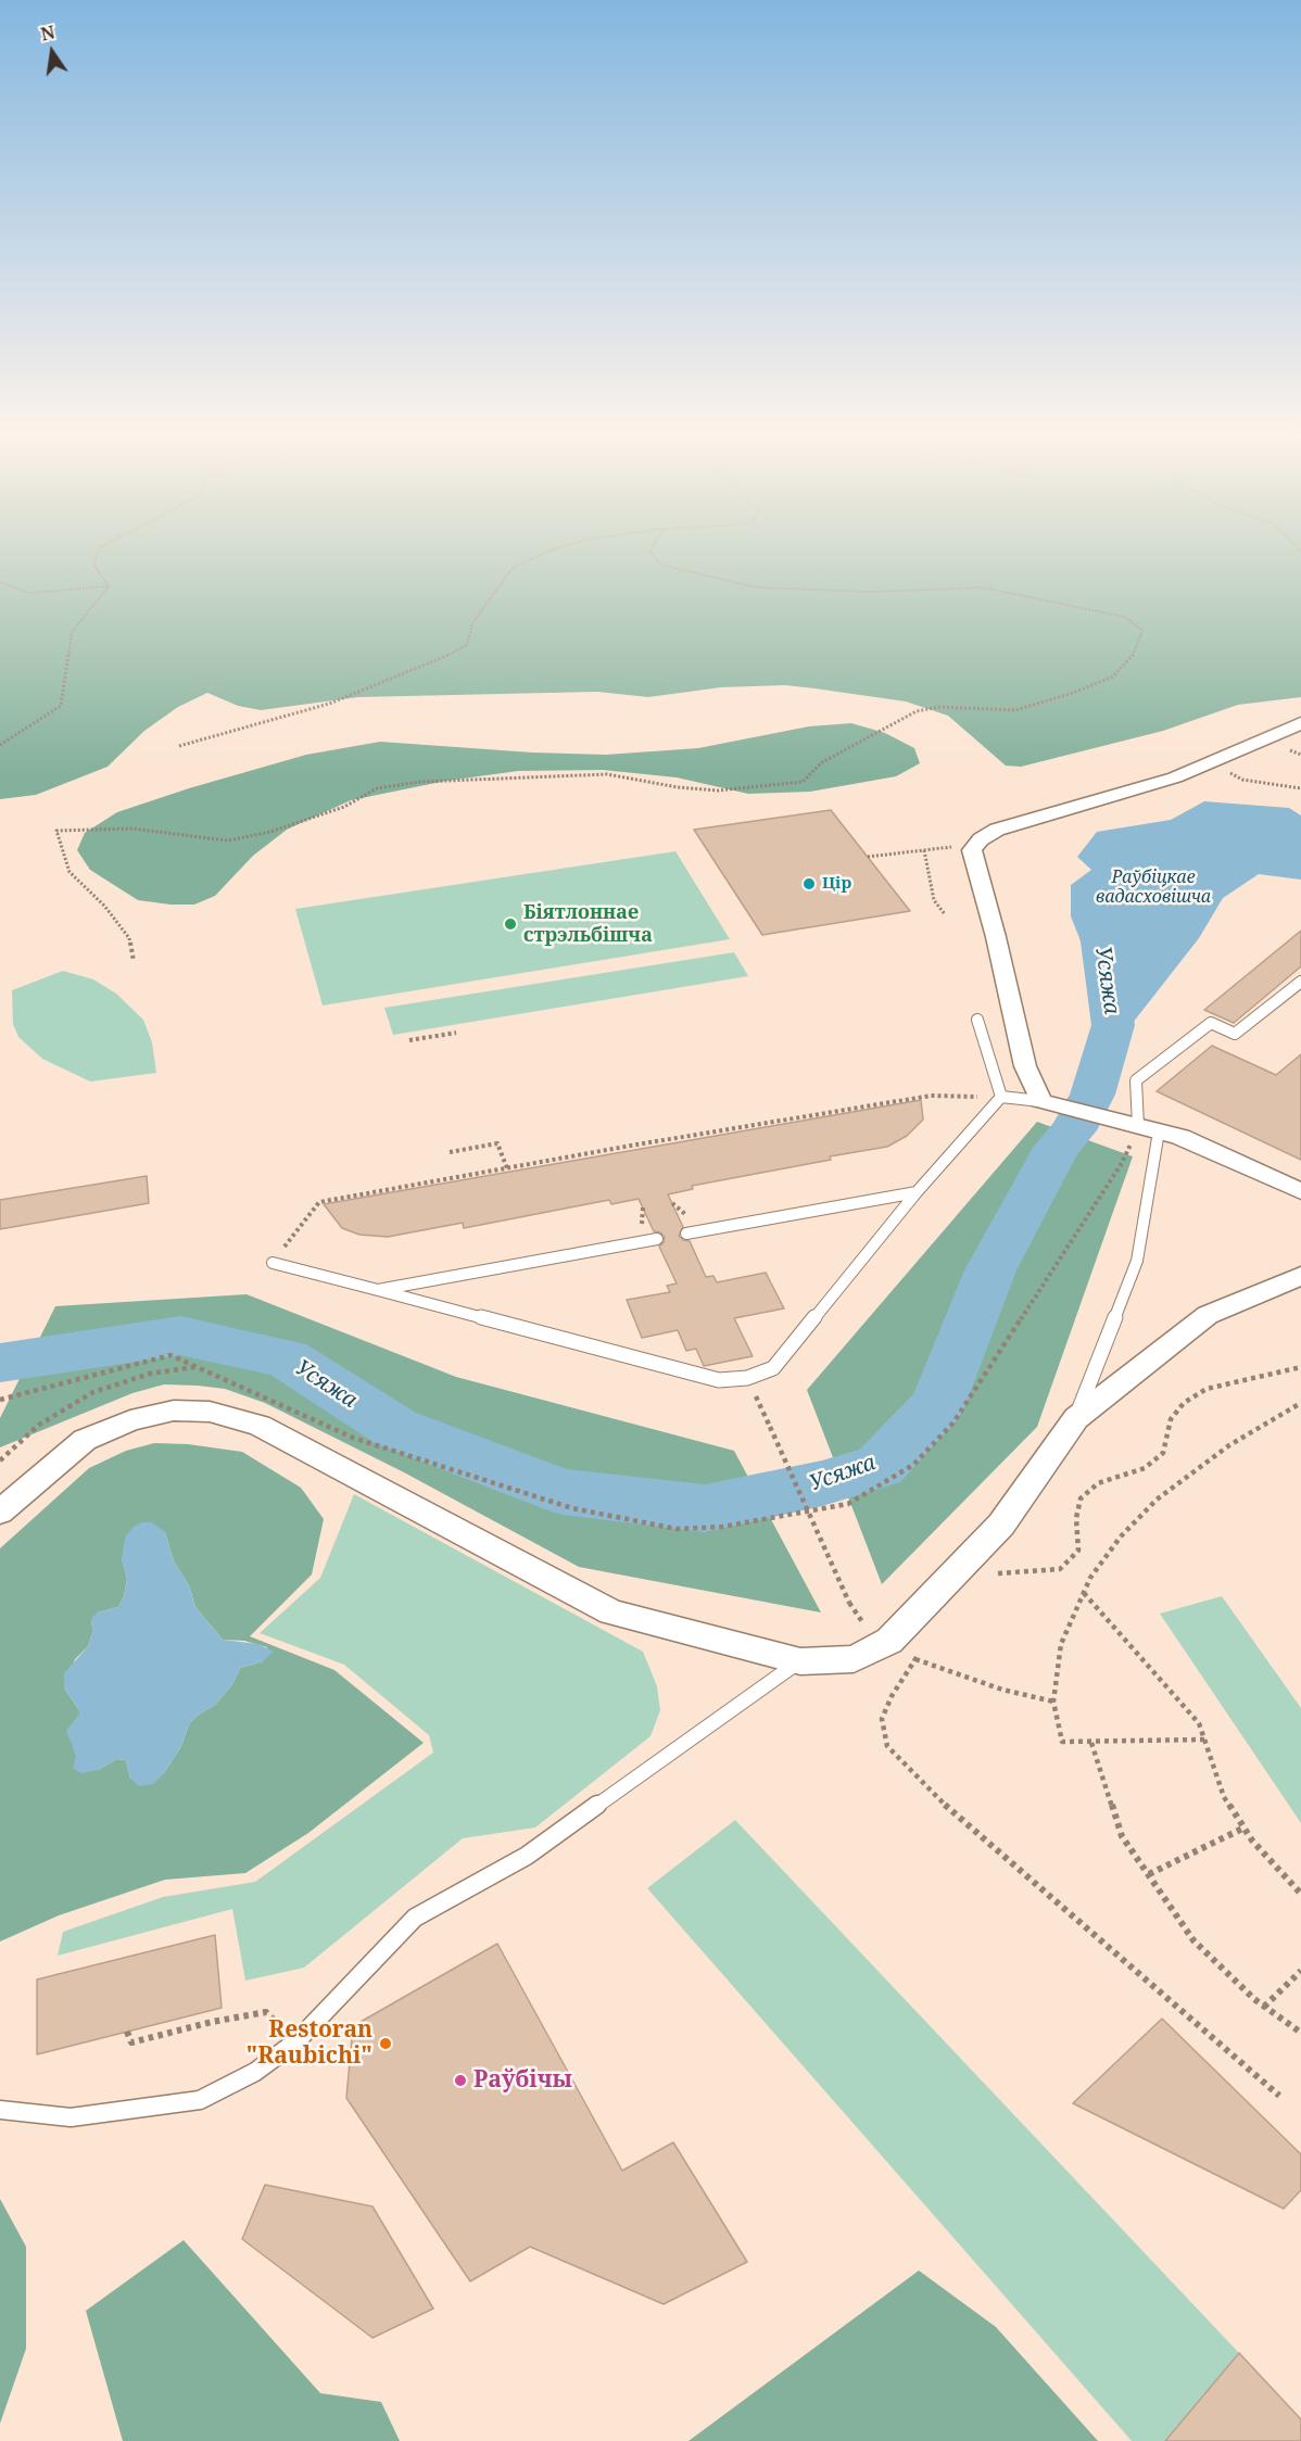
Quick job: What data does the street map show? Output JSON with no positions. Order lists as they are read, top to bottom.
{
  "water": ["Раўбіцкае вадасховішча", "Усяжа"],
  "places": [
    "Цір",
    "Біятлоннае стрэльбішча",
    "Restoran \"Raubichi\"",
    "Раўбічы"
  ],
  "north": "top"
}
